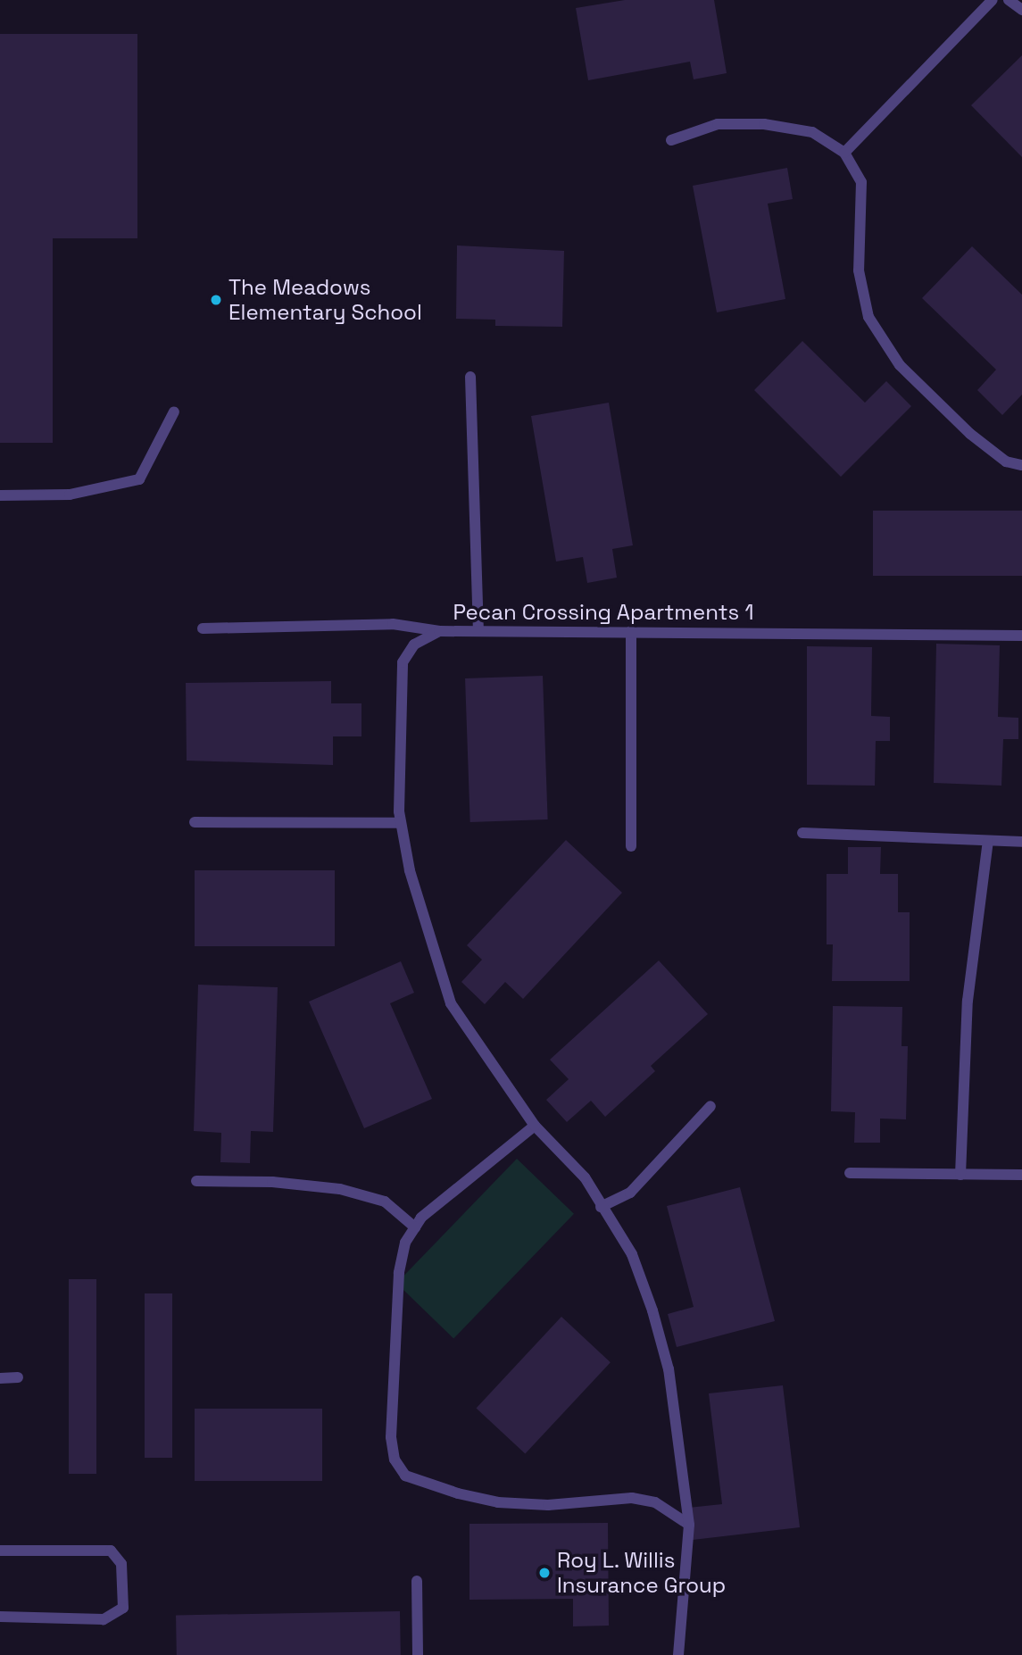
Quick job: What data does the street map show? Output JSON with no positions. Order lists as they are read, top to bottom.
{
  "streets": {
    "lane": ["Pecan Crossing Apartments 1"]
  },
  "places": ["The Meadows Elementary School", "Roy L. Willis Insurance Group"]
}
